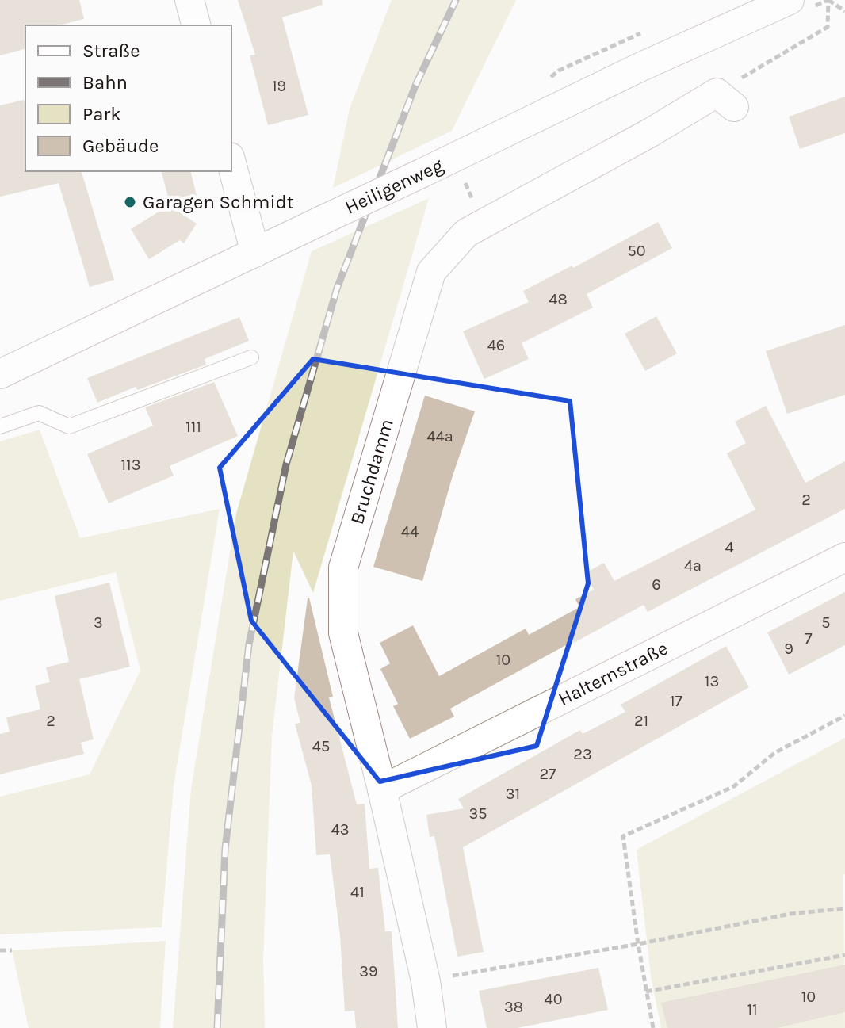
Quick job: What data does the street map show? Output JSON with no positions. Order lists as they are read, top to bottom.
{
  "streets": {
    "street": ["Heiligenweg", "Bruchdamm", "Halternstraße"]
  },
  "crossings": [
    ["Bruchdamm", "Halternstraße"]
  ],
  "places": ["Garagen Schmidt"],
  "house_numbers": [
    "19",
    "50",
    "48",
    "46",
    "111",
    "44a",
    "113",
    "2",
    "44",
    "4",
    "4a",
    "6",
    "3",
    "5",
    "7",
    "9",
    "10",
    "13",
    "17",
    "2",
    "21",
    "45",
    "23",
    "27",
    "31",
    "35",
    "43",
    "41",
    "39",
    "10",
    "40",
    "38",
    "11"
  ],
  "legend": [
    "Straße",
    "Bahn",
    "Park",
    "Gebäude"
  ]
}
